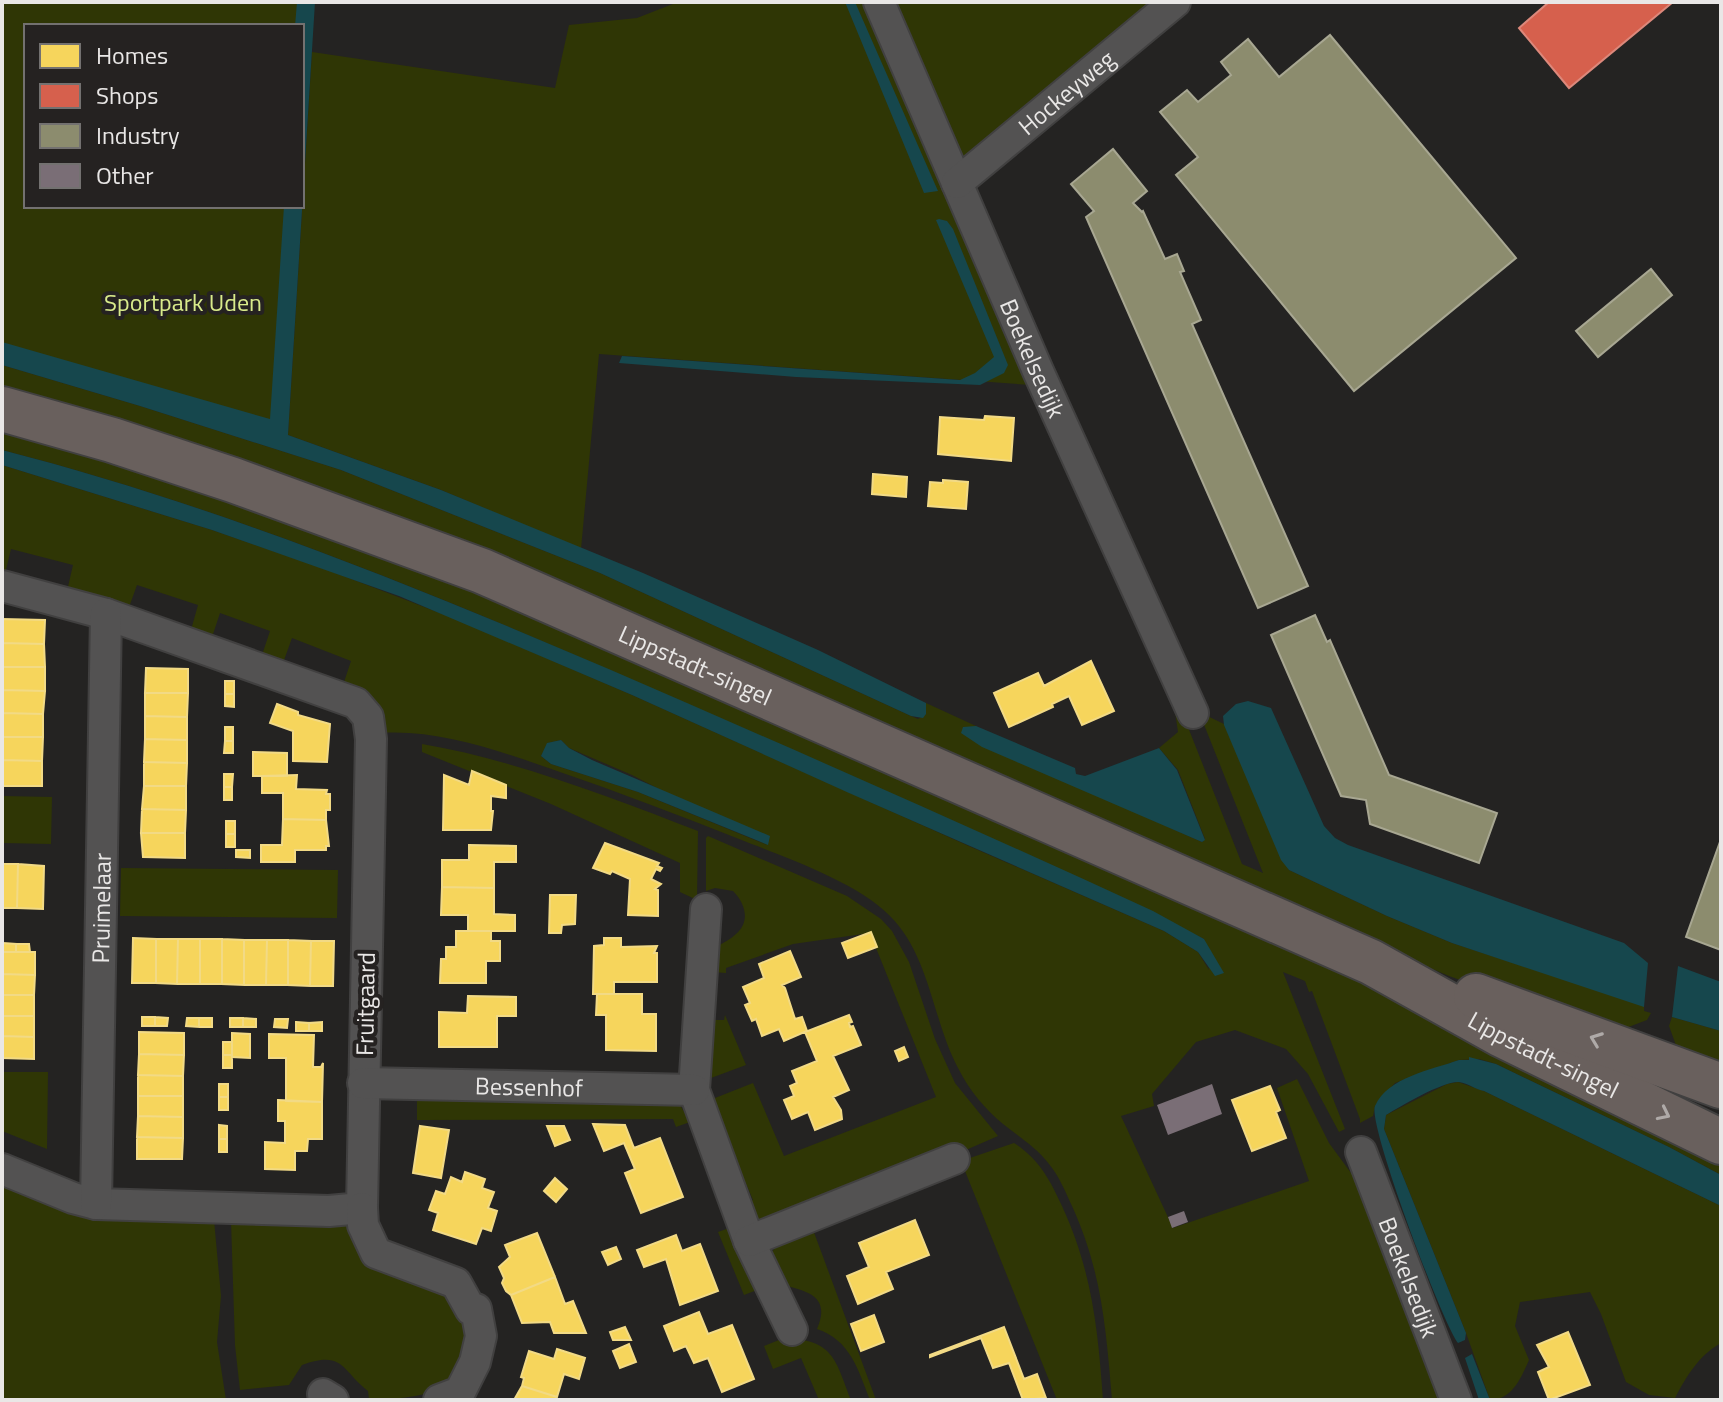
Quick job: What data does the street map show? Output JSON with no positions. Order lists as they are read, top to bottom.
{
  "streets": {
    "main road": ["Lippstadt-singel"],
    "street": [
      "Hockeyweg",
      "Boekelsedijk",
      "Pruimelaar",
      "Fruitgaard",
      "Bessenhof"
    ]
  },
  "crossings": [
    ["Hockeyweg", "Boekelsedijk"],
    ["Pruimelaar", "Fruitgaard"],
    ["Fruitgaard", "Bessenhof"]
  ],
  "parks": ["Sportpark Uden"],
  "legend": [
    "Homes",
    "Shops",
    "Industry",
    "Other"
  ]
}
